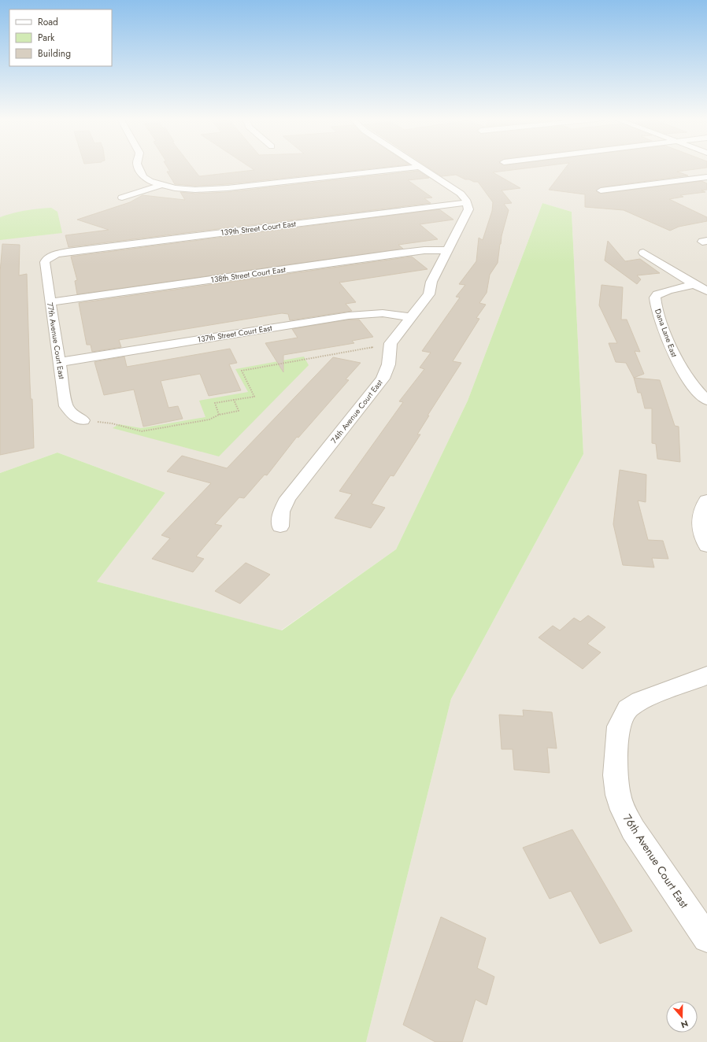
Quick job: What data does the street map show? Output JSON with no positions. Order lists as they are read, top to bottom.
{
  "streets": {
    "street": [
      "139th Street Court East",
      "138th Street Court East",
      "Dana Lane East",
      "137th Street Court East",
      "77th Avenue Court East",
      "74th Avenue Court East",
      "76th Avenue Court East"
    ]
  },
  "crossings": [
    ["139th Street Court East", "77th Avenue Court East"],
    ["138th Street Court East", "77th Avenue Court East"],
    ["137th Street Court East", "77th Avenue Court East"]
  ],
  "legend": ["Road", "Park", "Building"],
  "north": "bottom"
}
